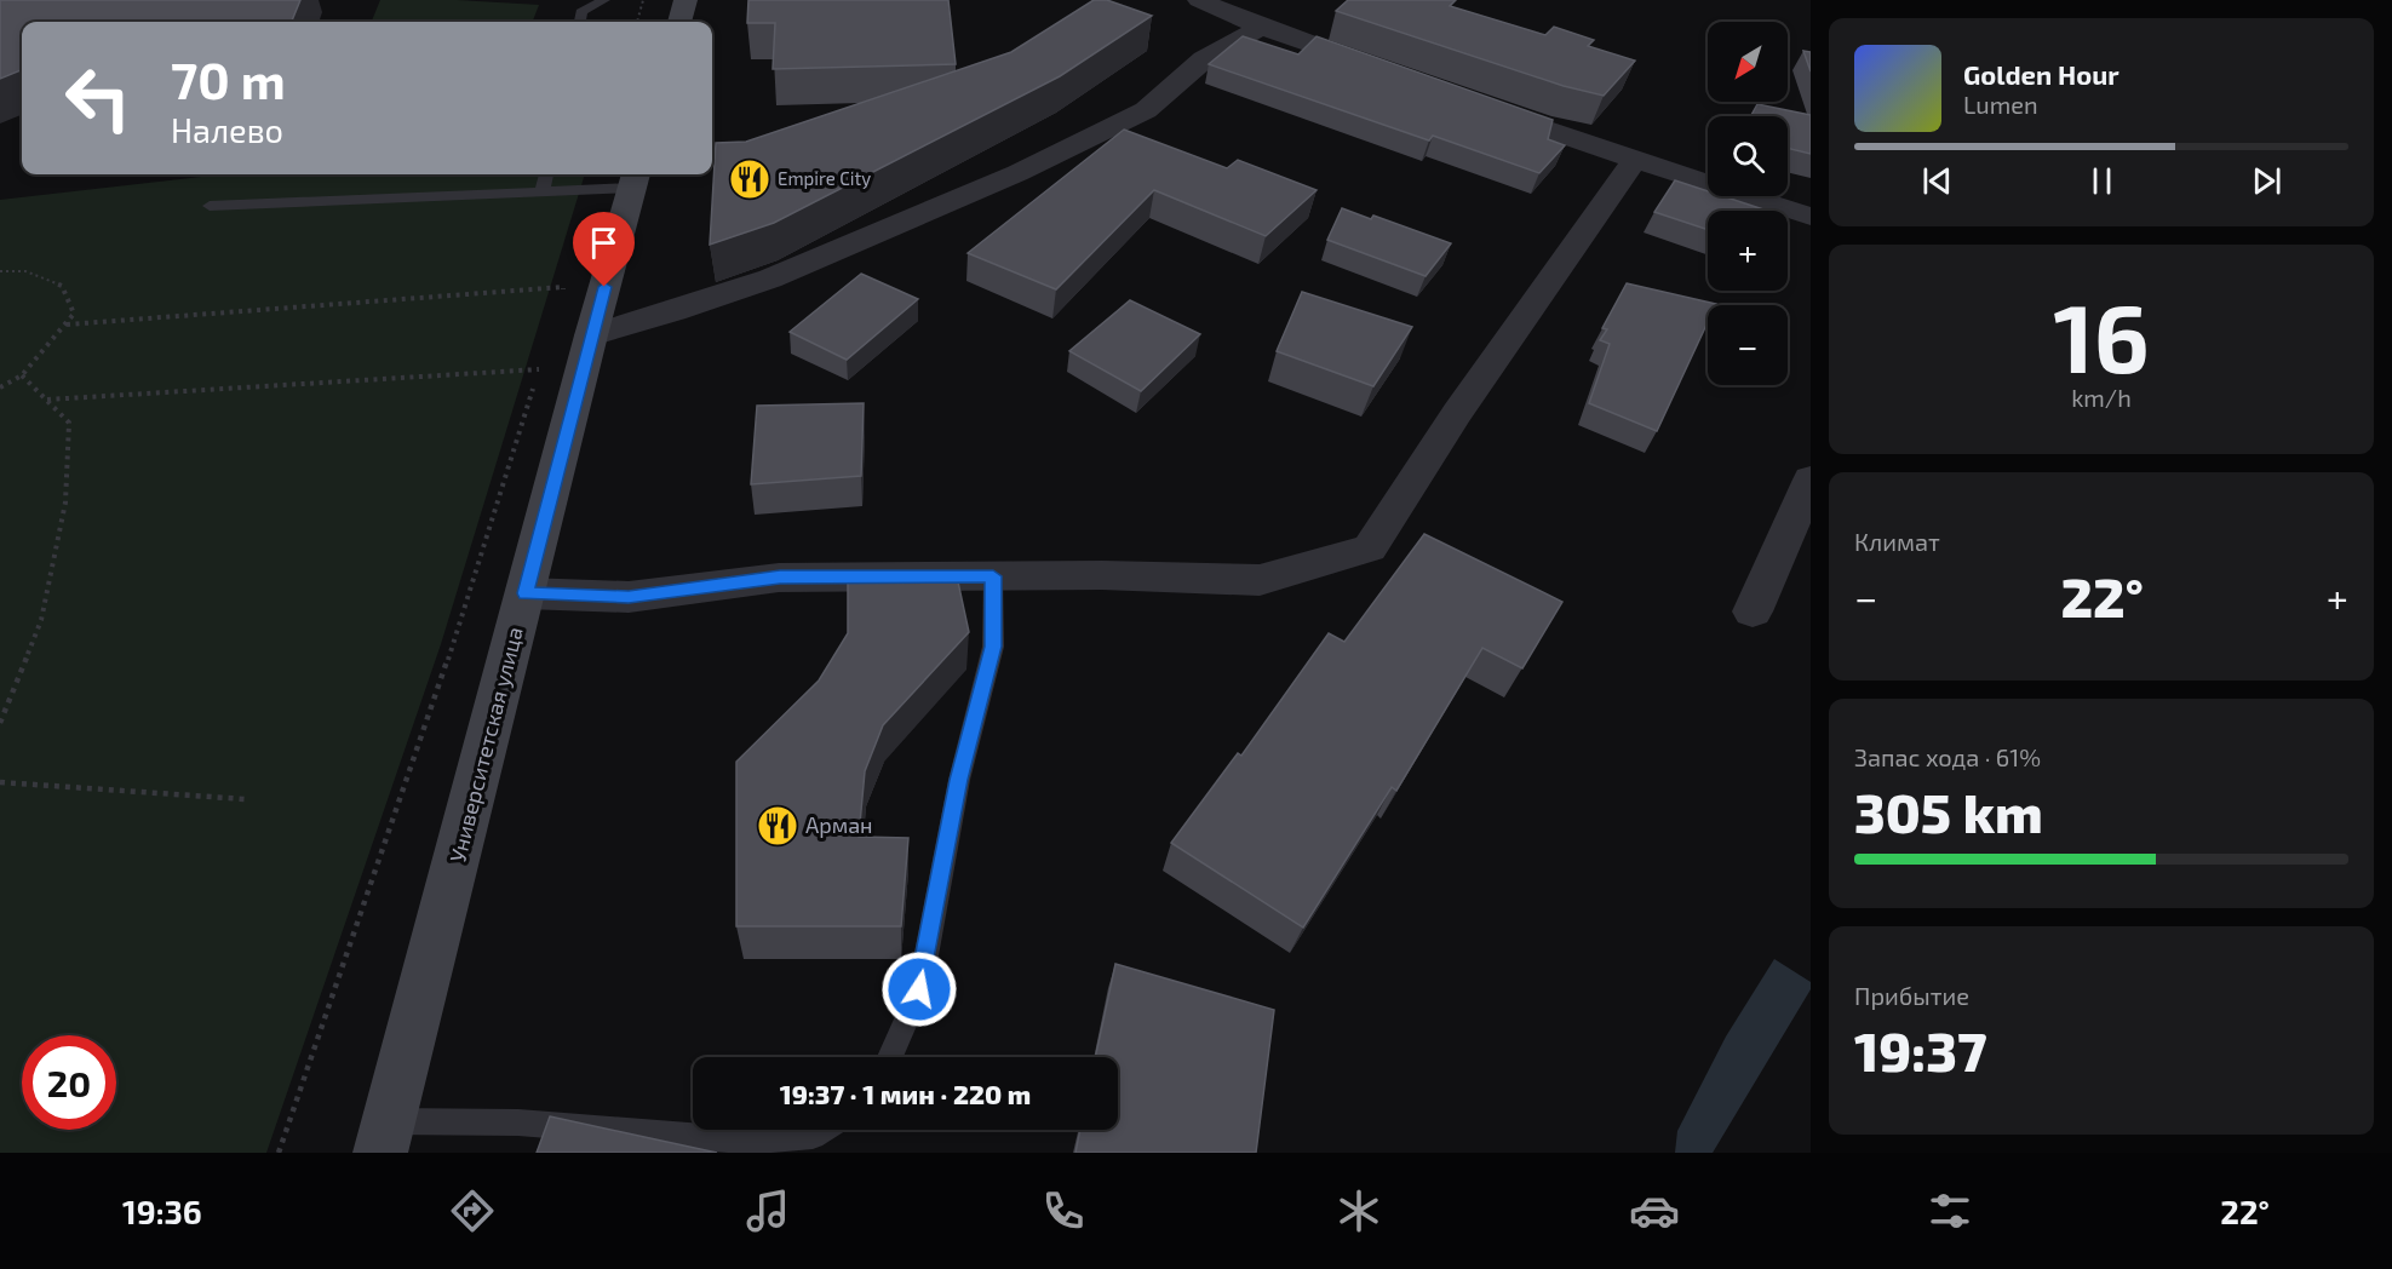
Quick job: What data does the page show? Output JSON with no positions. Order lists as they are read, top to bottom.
{
  "streets": {
    "main road": ["Университетская улица"]
  },
  "places": {
    "restaurant": ["Empire City", "Арман"]
  },
  "north": "bottom left",
  "page": {
    "map_buttons": ["+", "−"],
    "turn": ["70 m", "Налево"],
    "song": ["Golden Hour", "Lumen"],
    "tile": [
      ["16", "km/h"],
      "Климат",
      ["Запас хода · 61%", "305 km"],
      ["Прибытие", "19:37"]
    ],
    "heat": ["−", "22°", "+"],
    "limit": "20",
    "trip": "19:37 · 1 мин · 220 m",
    "tabs": ["19:36", "22°"]
  }
}
